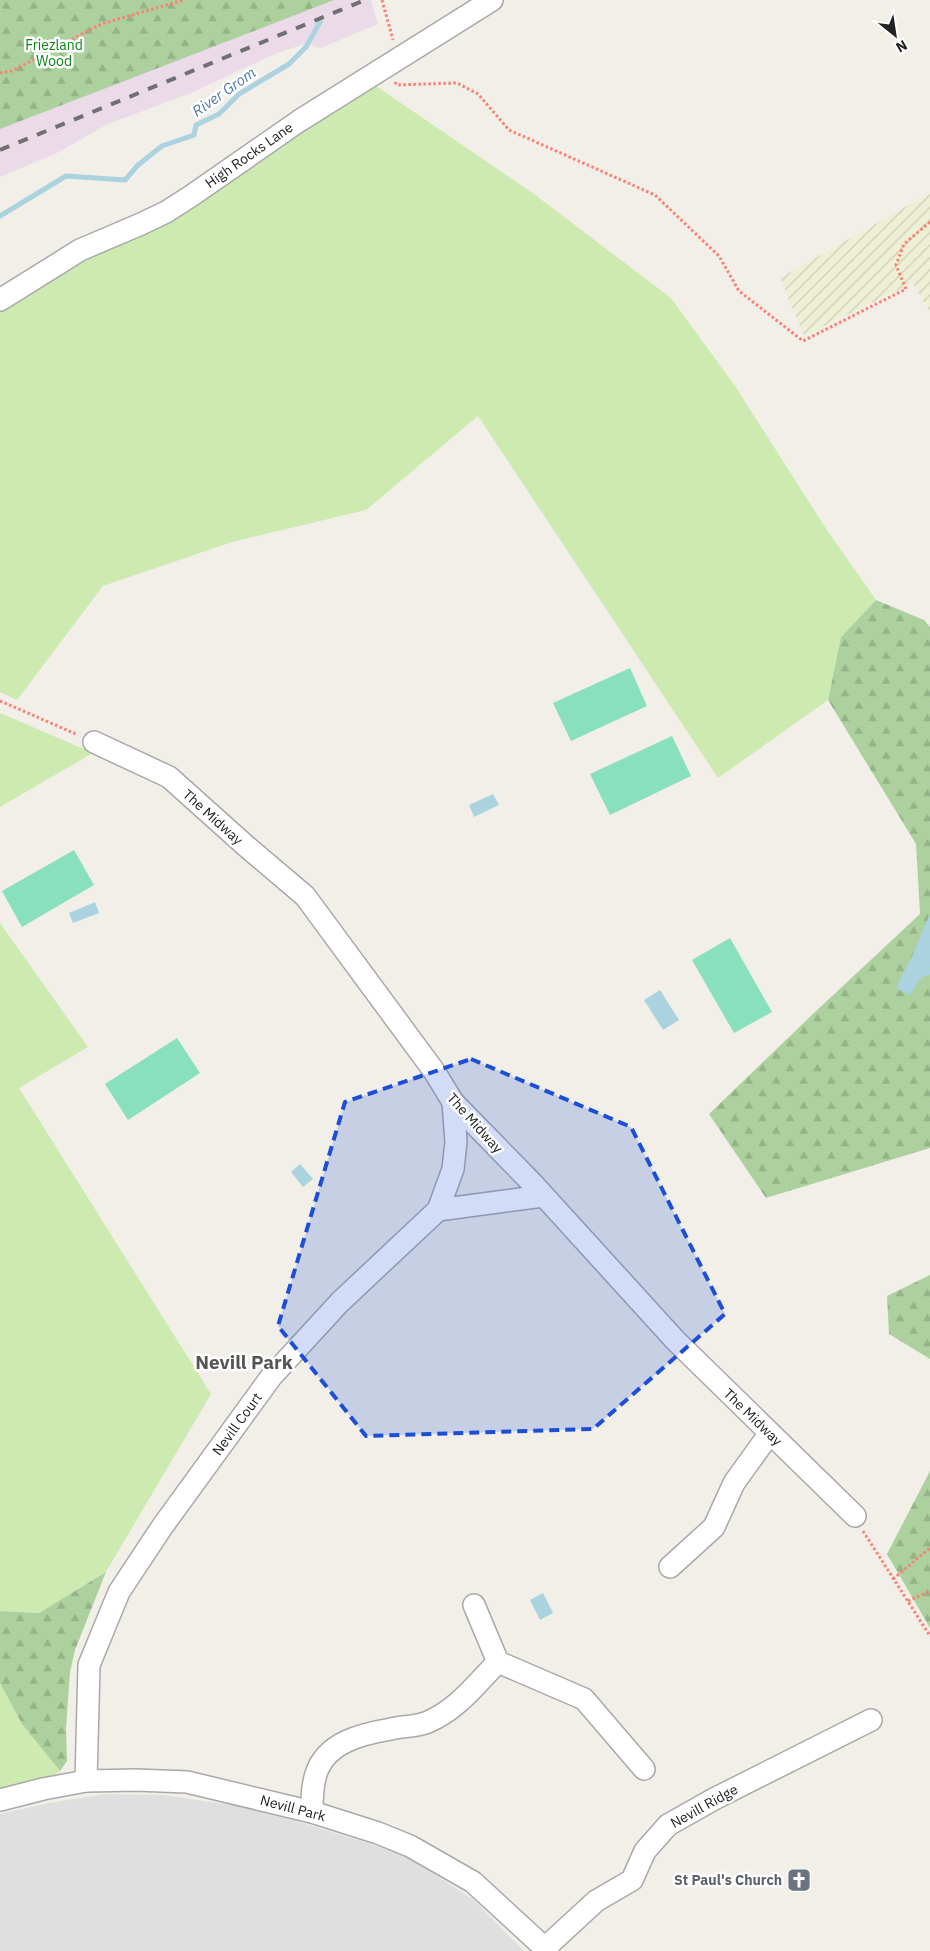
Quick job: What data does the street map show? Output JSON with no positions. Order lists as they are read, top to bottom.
{
  "streets": {
    "street": [
      "High Rocks Lane",
      "The Midway",
      "Nevill Court",
      "Nevill Ridge",
      "Nevill Park"
    ]
  },
  "crossings": [
    ["Nevill Court", "Nevill Park"],
    ["Nevill Ridge", "Nevill Park"]
  ],
  "districts": ["Nevill Park"],
  "water": ["River Grom"],
  "parks": ["Friezland Wood"],
  "places": {
    "church": ["St Paul's Church"]
  },
  "north": "bottom right"
}
